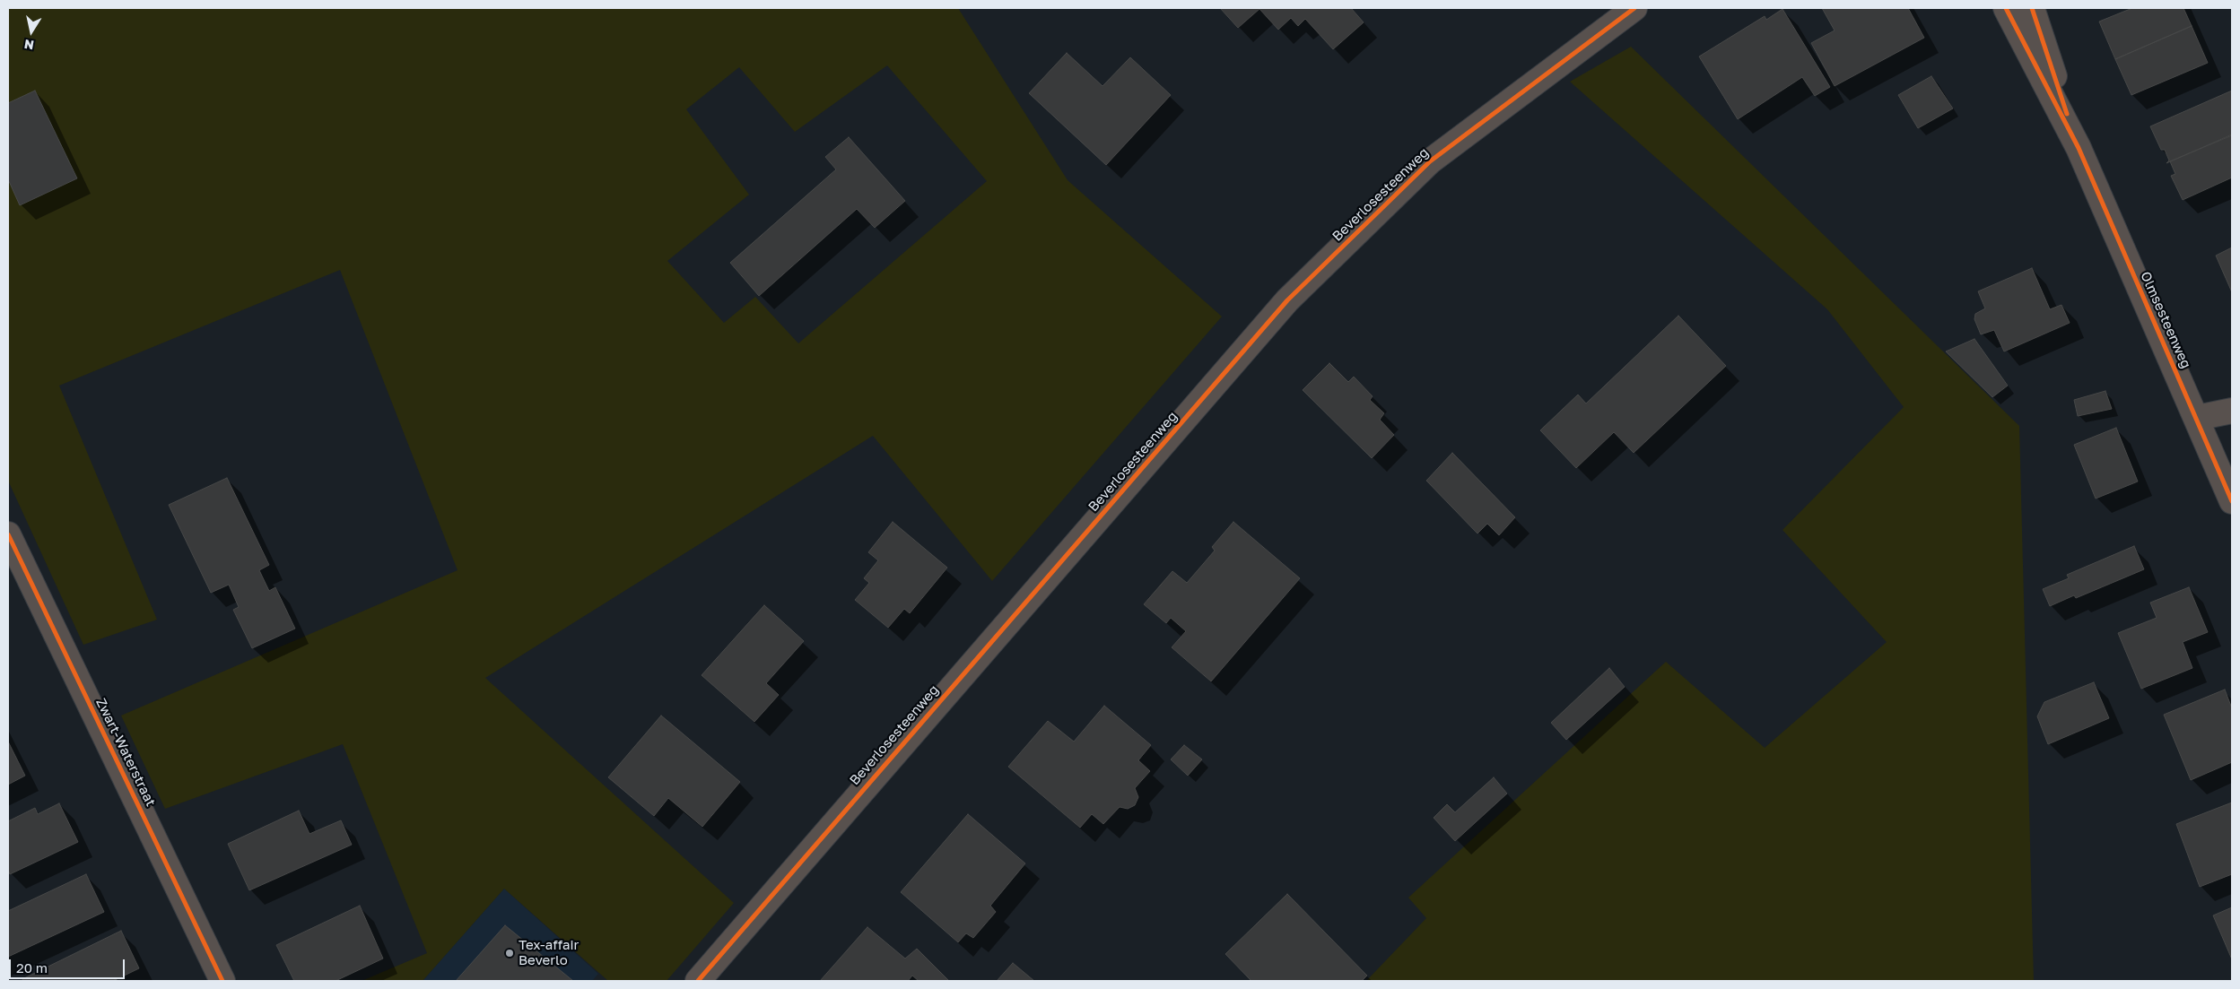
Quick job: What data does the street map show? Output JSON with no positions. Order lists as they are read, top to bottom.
{
  "streets": {
    "street": ["Beverlosesteenweg", "Olmsesteenweg", "Zwart-Waterstraat"]
  },
  "places": ["Tex-affair Beverlo"],
  "scale_bar": "20 m",
  "north": "bottom"
}
